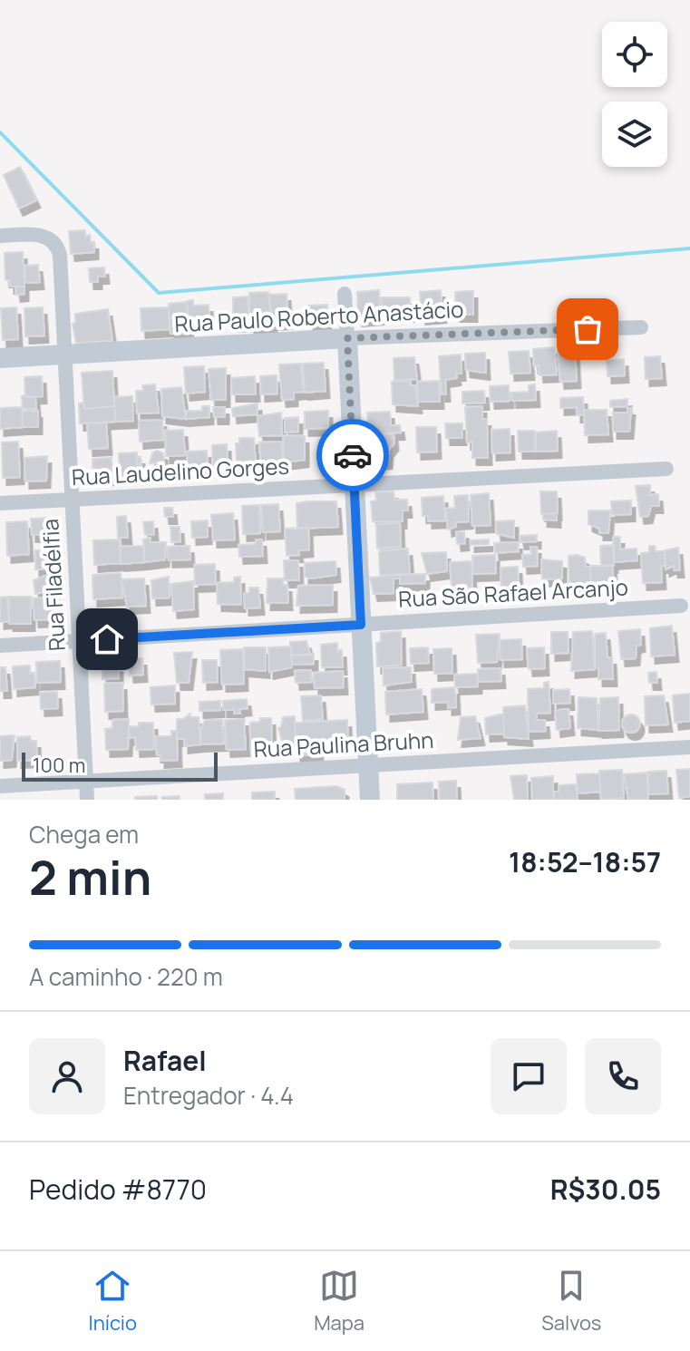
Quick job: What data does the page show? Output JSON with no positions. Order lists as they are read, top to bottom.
{
  "streets": {
    "street": [
      "Rua Paulo Roberto Anastácio",
      "Rua Laudelino Gorges",
      "Rua Filadélfia",
      "Rua São Rafael Arcanjo",
      "Rua Paulina Bruhn"
    ]
  },
  "crossings": [
    ["Rua Paulo Roberto Anastácio", "Rua Filadélfia"],
    ["Rua Laudelino Gorges", "Rua Filadélfia"],
    ["Rua Filadélfia", "Rua São Rafael Arcanjo"],
    ["Rua Filadélfia", "Rua Paulina Bruhn"]
  ],
  "scale_bar": "100 m",
  "page": {
    "scale": "100 m",
    "heading": ["2 min", "Chega em", "18:52–18:57"],
    "panel": [
      "Rafael",
      "Entregador · 4.4",
      "Pedido #8770",
      "R$30.05"
    ],
    "bar": "A caminho · 220 m",
    "tabs": ["Início", "Mapa", "Salvos"]
  }
}
